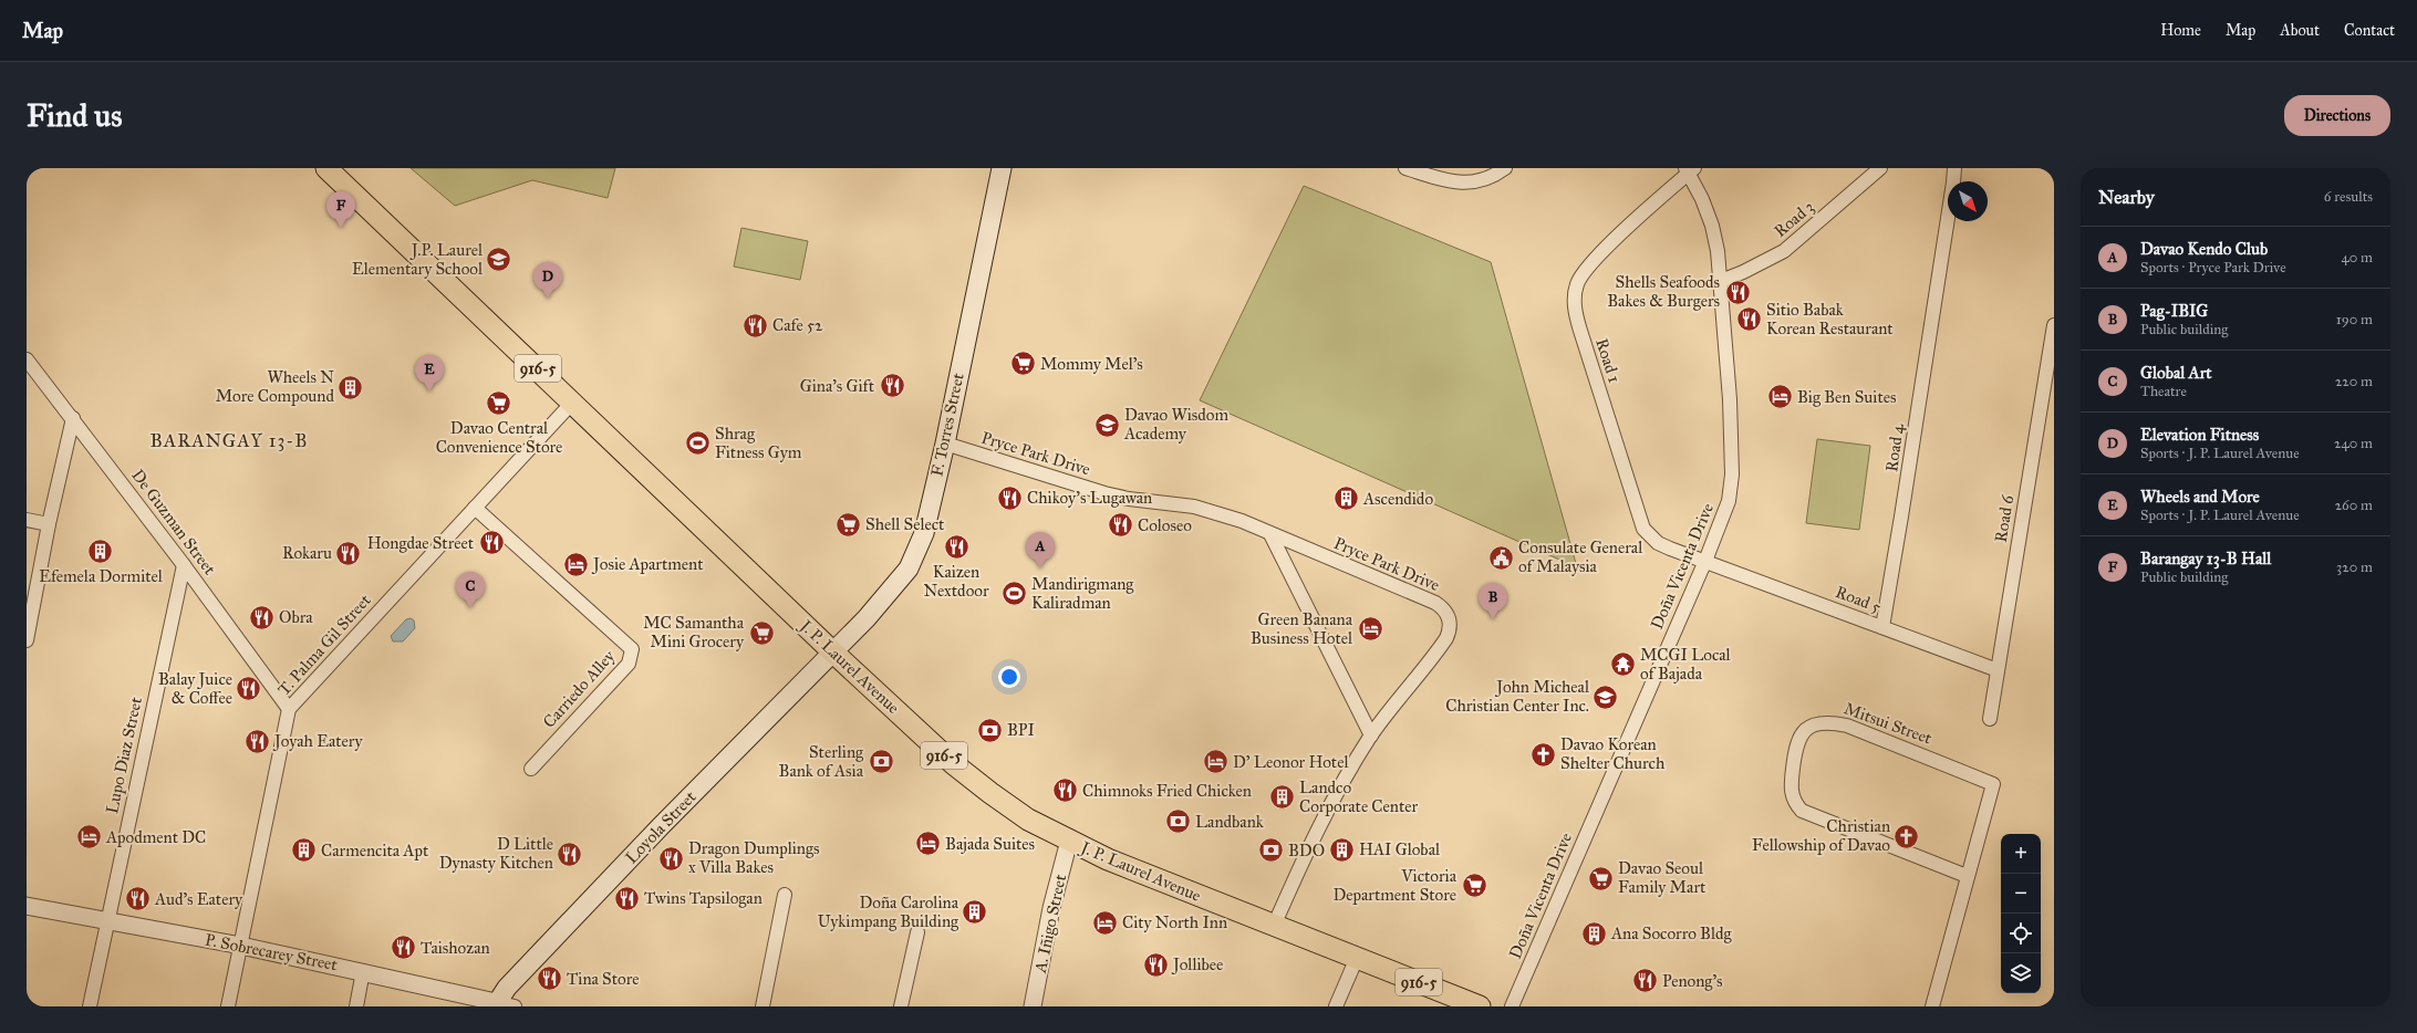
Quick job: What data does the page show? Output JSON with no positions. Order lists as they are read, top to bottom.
{
  "streets": {
    "main road": [
      "916-5",
      "F. Torres Street",
      "J. P. Laurel Avenue",
      "Loyola Street"
    ],
    "street": [
      "Road 3",
      "Road 1",
      "Road 4",
      "Pryce Park Drive",
      "Road 6",
      "De Guzman Street",
      "Doña Vicenta Drive",
      "Road 5",
      "T. Palma Gil Street",
      "Carriedo Alley",
      "Mitsui Street",
      "Lupo Diaz Street",
      "A. Iñigo Street",
      "P. Sobrecarey Street"
    ]
  },
  "crossings": [
    ["Road 3", "Doña Vicenta Drive"],
    ["Road 1", "Doña Vicenta Drive"],
    ["Road 1", "Road 5"],
    ["F. Torres Street", "Pryce Park Drive"],
    ["F. Torres Street", "J. P. Laurel Avenue"],
    ["F. Torres Street", "Loyola Street"],
    ["Road 4", "Road 5"],
    ["Pryce Park Drive", "J. P. Laurel Avenue"],
    ["Road 6", "Road 5"],
    ["De Guzman Street", "T. Palma Gil Street"],
    ["De Guzman Street", "Lupo Diaz Street"],
    ["Doña Vicenta Drive", "Road 5"],
    ["T. Palma Gil Street", "J. P. Laurel Avenue"],
    ["T. Palma Gil Street", "Carriedo Alley"],
    ["T. Palma Gil Street", "P. Sobrecarey Street"],
    ["J. P. Laurel Avenue", "Loyola Street"],
    ["J. P. Laurel Avenue", "A. Iñigo Street"],
    ["Lupo Diaz Street", "P. Sobrecarey Street"],
    ["Loyola Street", "P. Sobrecarey Street"]
  ],
  "districts": ["BARANGAY 13-B"],
  "places": {
    "school or university": ["J.P. Laurel Elementary School", "Davao Wisdom Academy", "John Micheal Christian Center Inc."],
    "restaurant": [
      "Shells Seafoods Bakes & Burgers",
      "Sitio Babak Korean Restaurant",
      "Cafe 52",
      "Gina's Gift",
      "Chikoy's Lugawan",
      "Coloseo",
      "Hongdae Street",
      "Kaizen Nextdoor",
      "Rokaru",
      "Obra",
      "Balay Juice & Coffee",
      "Joyah Eatery",
      "Chimnoks Fried Chicken",
      "D Little Dynasty Kitchen",
      "Dragon Dumplings x Villa Bakes",
      "Twins Tapsilogan",
      "Aud's Eatery",
      "Taishozan",
      "Jollibee",
      "Tina Store",
      "Penong's"
    ],
    "supermarket": [
      "Mommy Mel's",
      "Davao Central Convenience Store",
      "Shell Select",
      "MC Samantha Mini Grocery",
      "Davao Seoul Family Mart",
      "Victoria Department Store"
    ],
    "building": [
      "Wheels N More Compound",
      "Ascendido",
      "Efemela Dormitel",
      "Landco Corporate Center",
      "HAI Global",
      "Carmencita Apt",
      "Doña Carolina Uykimpang Building",
      "Ana Socorro Bldg"
    ],
    "hotel": [
      "Big Ben Suites",
      "Josie Apartment",
      "Green Banana Business Hotel",
      "D' Leonor Hotel",
      "Apodment DC",
      "Bajada Suites",
      "City North Inn"
    ],
    "sports": ["Shrag Fitness Gym", "Mandirigmang Kaliradman"],
    "public building": ["Consulate General of Malaysia"],
    "temple": ["MCGI Local of Bajada"],
    "bank": [
      "BPI",
      "Sterling Bank of Asia",
      "Landbank",
      "BDO"
    ],
    "church": ["Davao Korean Shelter Church", "Christian Fellowship of Davao"]
  },
  "north": "bottom right",
  "page": {
    "header": "Map",
    "nav": [
      "Home",
      "Map",
      "About",
      "Contact"
    ],
    "buttons": "Directions",
    "title": "Find us",
    "heading": ["Nearby", "6 results"],
    "pins": [
      "F",
      "D",
      "E",
      "A",
      "C",
      "B"
    ],
    "list": [
      {
        "mark": "A",
        "name": "Davao Kendo Club",
        "note": "Sports · Pryce Park Drive",
        "value": "40 m"
      },
      {
        "mark": "B",
        "name": "Pag-IBIG",
        "note": "Public building",
        "value": "190 m"
      },
      {
        "mark": "C",
        "name": "Global Art",
        "note": "Theatre",
        "value": "220 m"
      },
      {
        "mark": "D",
        "name": "Elevation Fitness",
        "note": "Sports · J. P. Laurel Avenue",
        "value": "240 m"
      },
      {
        "mark": "E",
        "name": "Wheels and More",
        "note": "Sports · J. P. Laurel Avenue",
        "value": "260 m"
      },
      {
        "mark": "F",
        "name": "Barangay 13-B Hall",
        "note": "Public building",
        "value": "320 m"
      }
    ],
    "map_buttons": ["+", "−"]
  }
}
